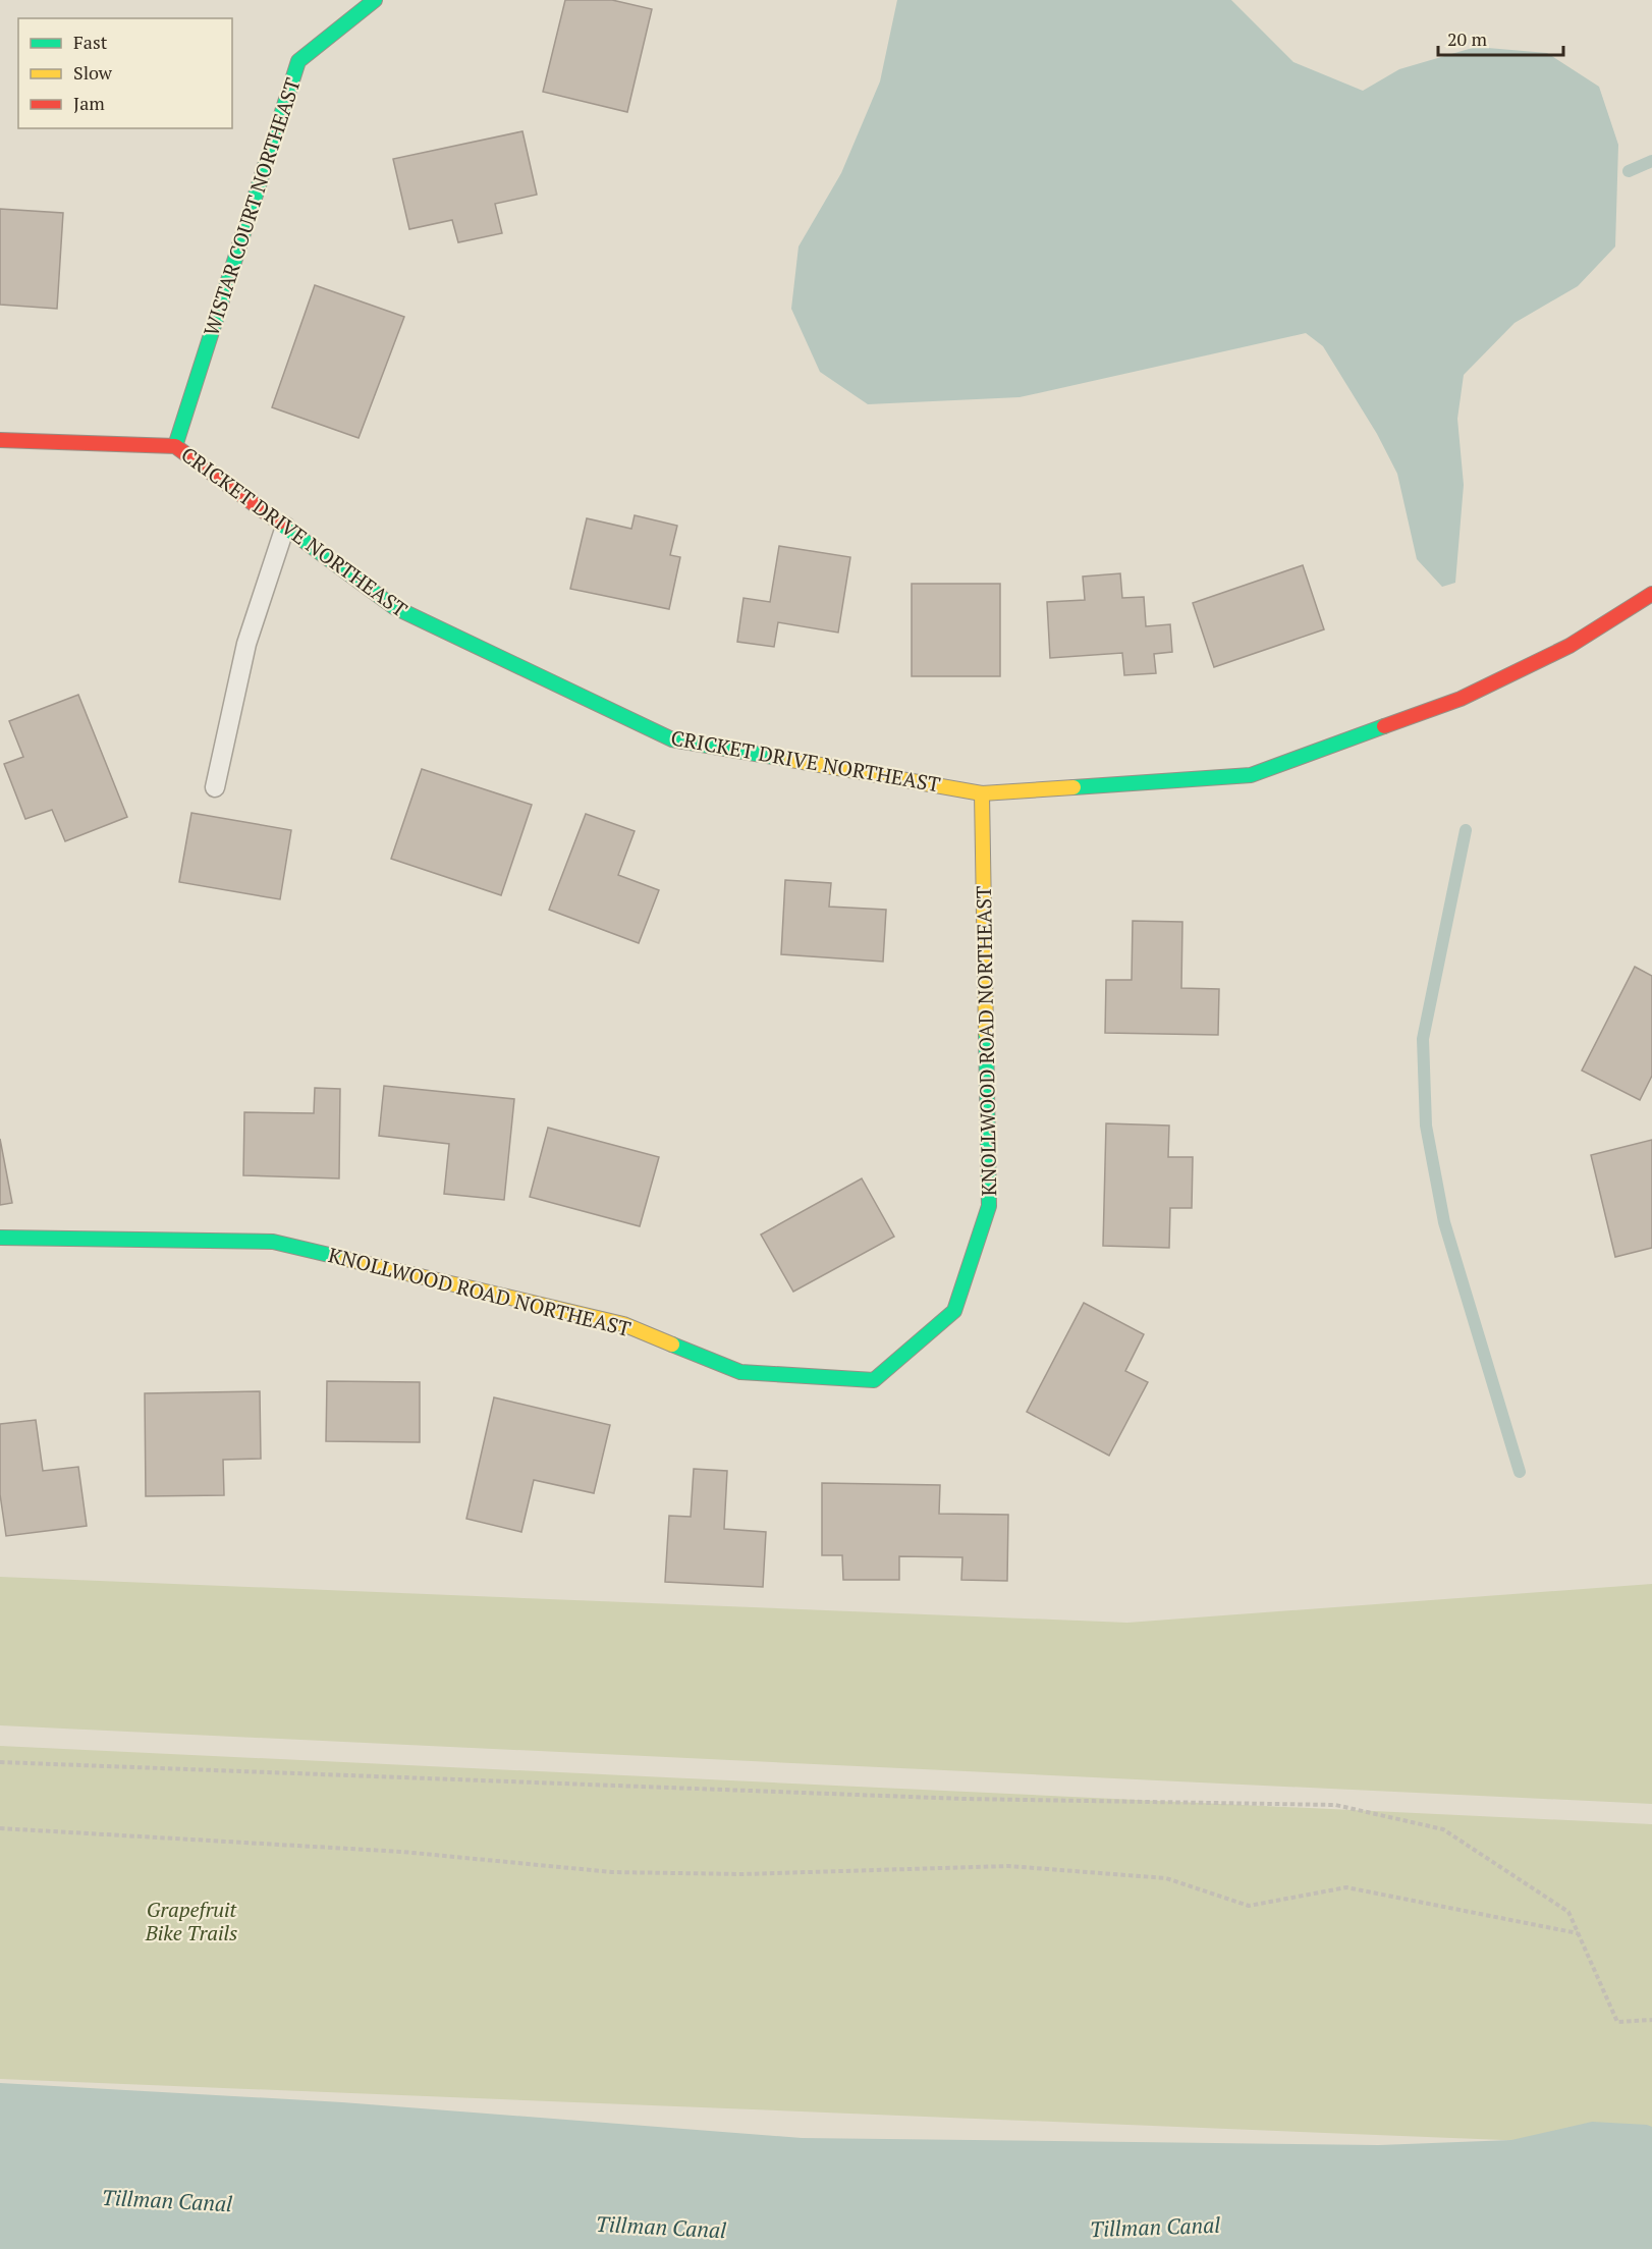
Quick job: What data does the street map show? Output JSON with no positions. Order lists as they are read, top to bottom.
{
  "streets": {
    "street": ["WISTAR COURT NORTHEAST", "CRICKET DRIVE NORTHEAST", "KNOLLWOOD ROAD NORTHEAST"]
  },
  "crossings": [
    ["WISTAR COURT NORTHEAST", "CRICKET DRIVE NORTHEAST"],
    ["CRICKET DRIVE NORTHEAST", "KNOLLWOOD ROAD NORTHEAST"]
  ],
  "water": ["Tillman Canal"],
  "parks": ["Grapefruit Bike Trails"],
  "legend": ["Fast", "Slow", "Jam"],
  "scale_bar": "20 m"
}
